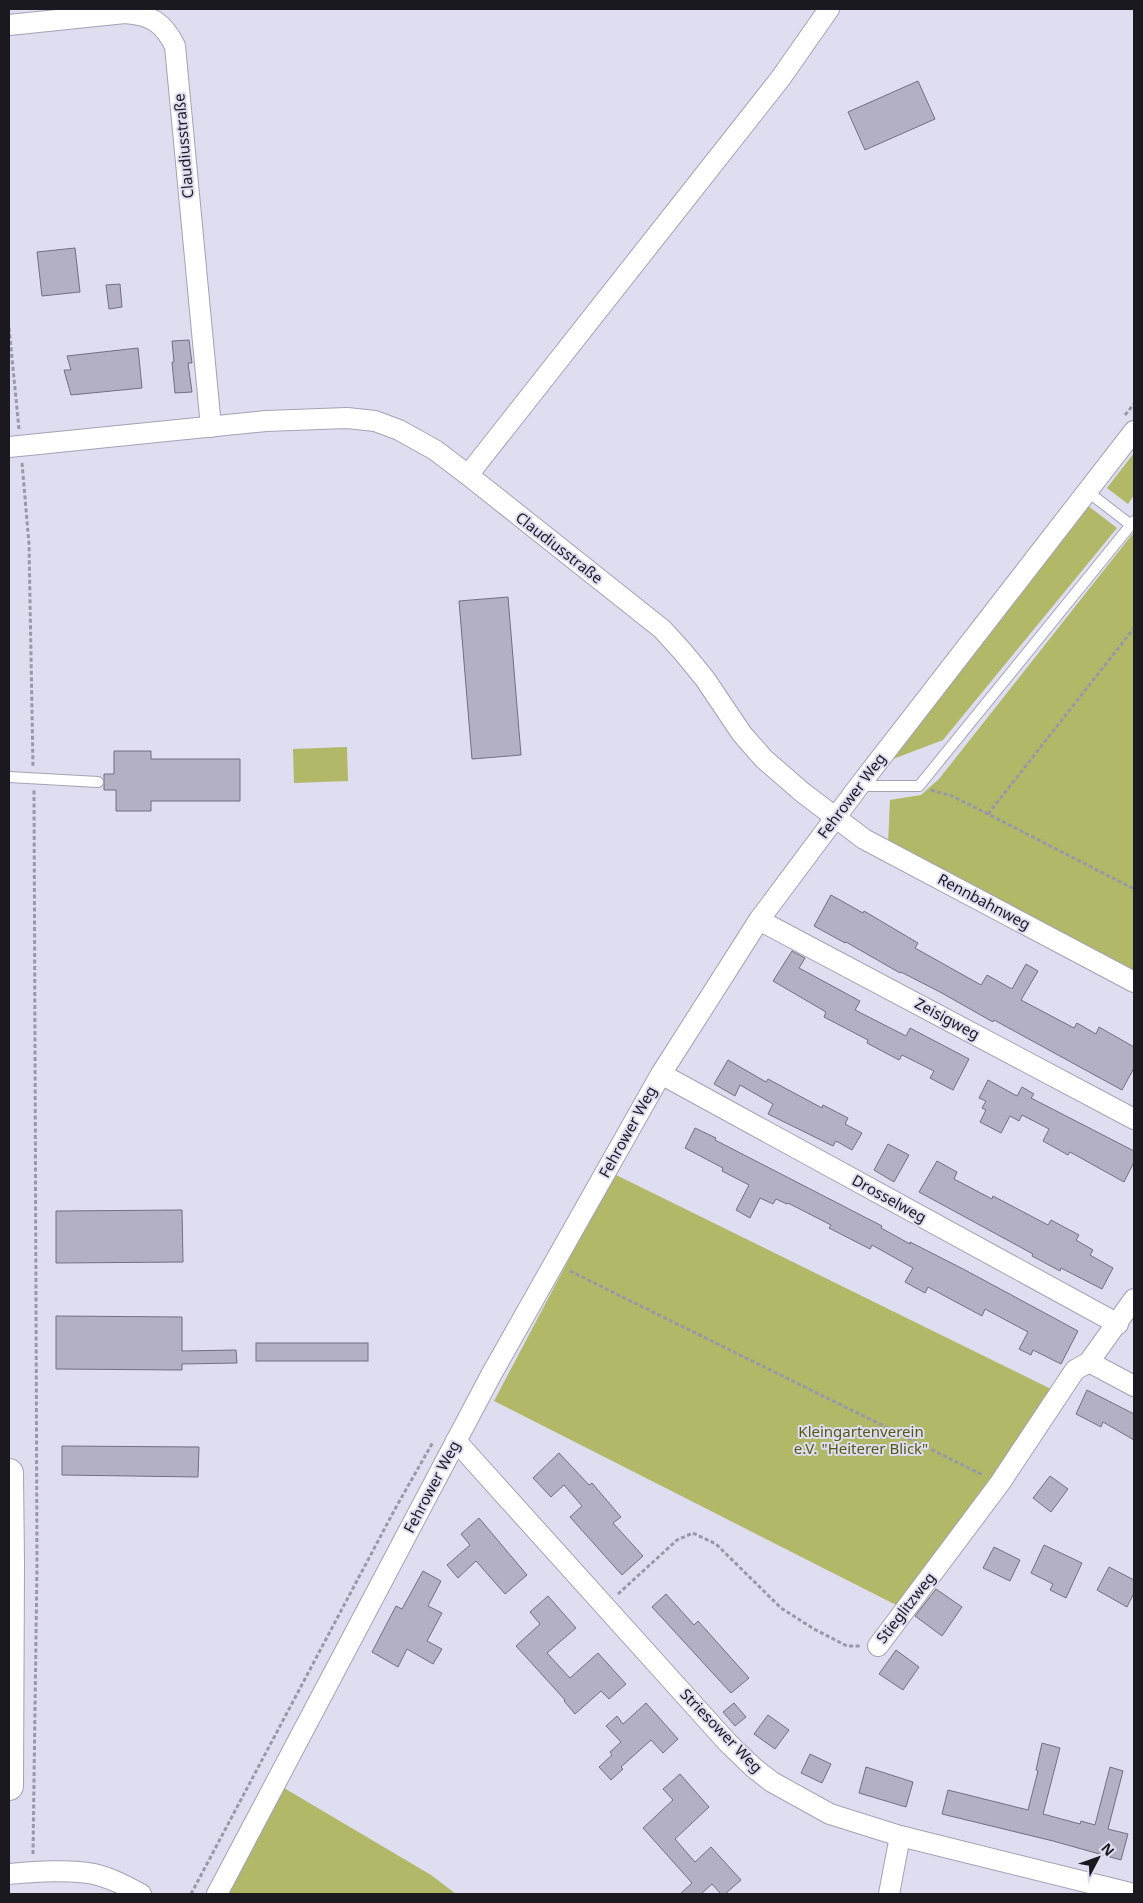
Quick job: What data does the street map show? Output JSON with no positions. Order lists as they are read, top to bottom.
{
  "streets": {
    "street": [
      "Claudiusstraße",
      "Fehrower Weg",
      "Rennbahnweg",
      "Zeisigweg",
      "Drosselweg",
      "Stieglitzweg",
      "Striesower Weg"
    ]
  },
  "crossings": [
    ["Claudiusstraße", "Fehrower Weg"],
    ["Claudiusstraße", "Rennbahnweg"],
    ["Fehrower Weg", "Rennbahnweg"],
    ["Fehrower Weg", "Zeisigweg"],
    ["Fehrower Weg", "Drosselweg"],
    ["Fehrower Weg", "Striesower Weg"],
    ["Drosselweg", "Stieglitzweg"],
    ["Stieglitzweg", "Striesower Weg"]
  ],
  "parks": ["Kleingartenverein e.V. \"Heiterer Blick\""],
  "north": "top right"
}
